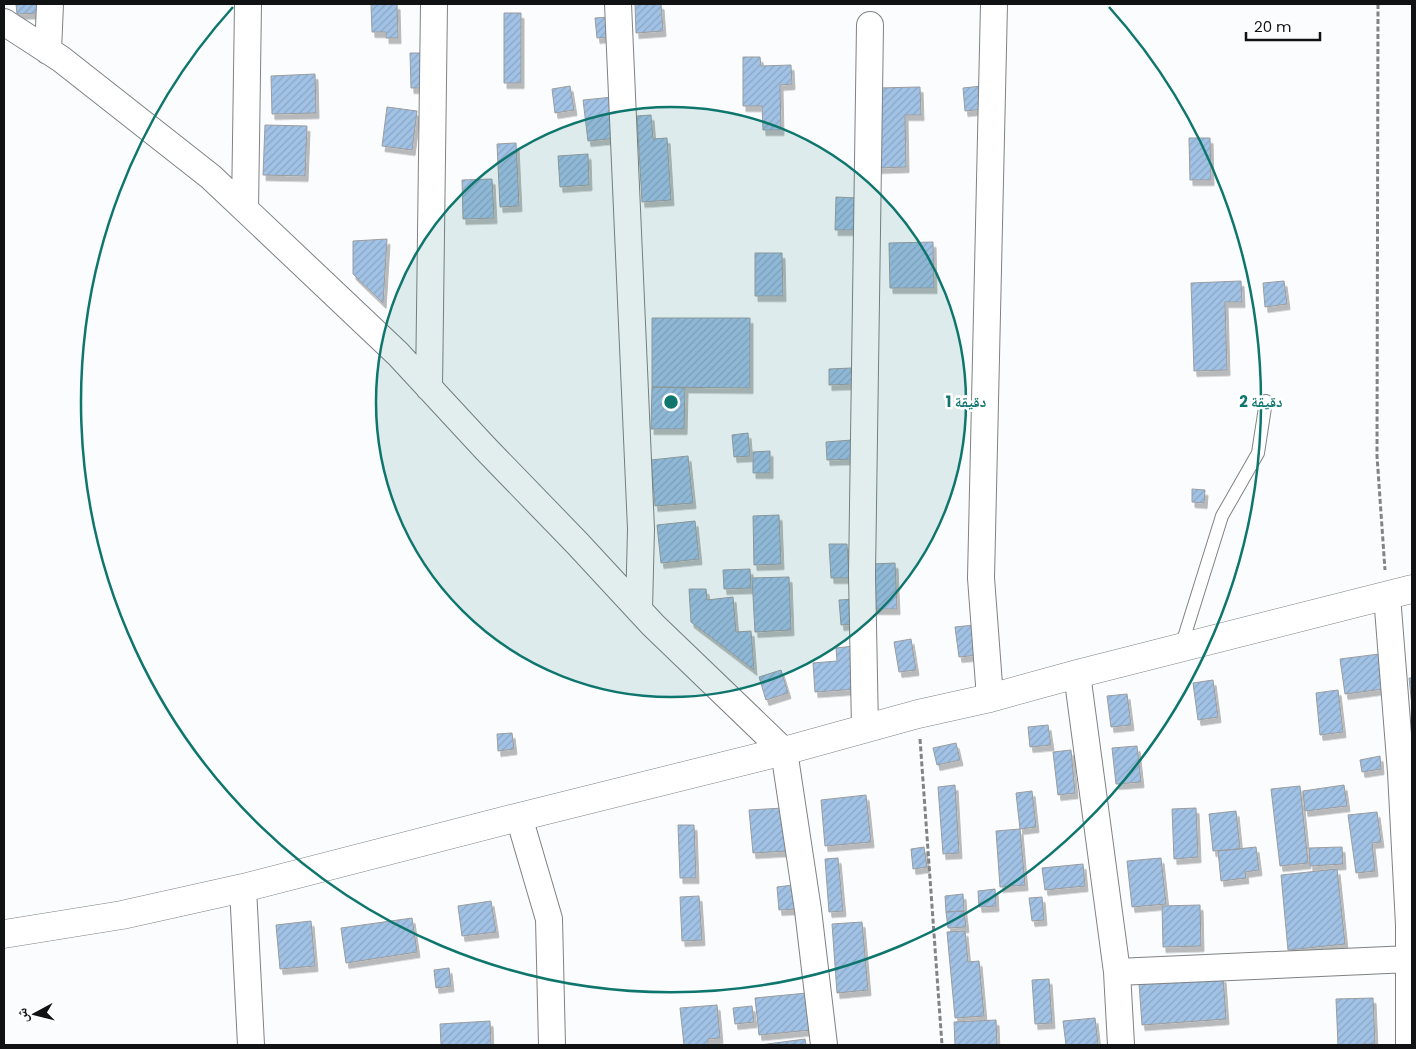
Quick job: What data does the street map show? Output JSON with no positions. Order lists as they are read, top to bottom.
{
  "scale_bar": "20 m",
  "north": "left",
  "rings": ["1 دقيقة", "2 دقيقة"]
}
